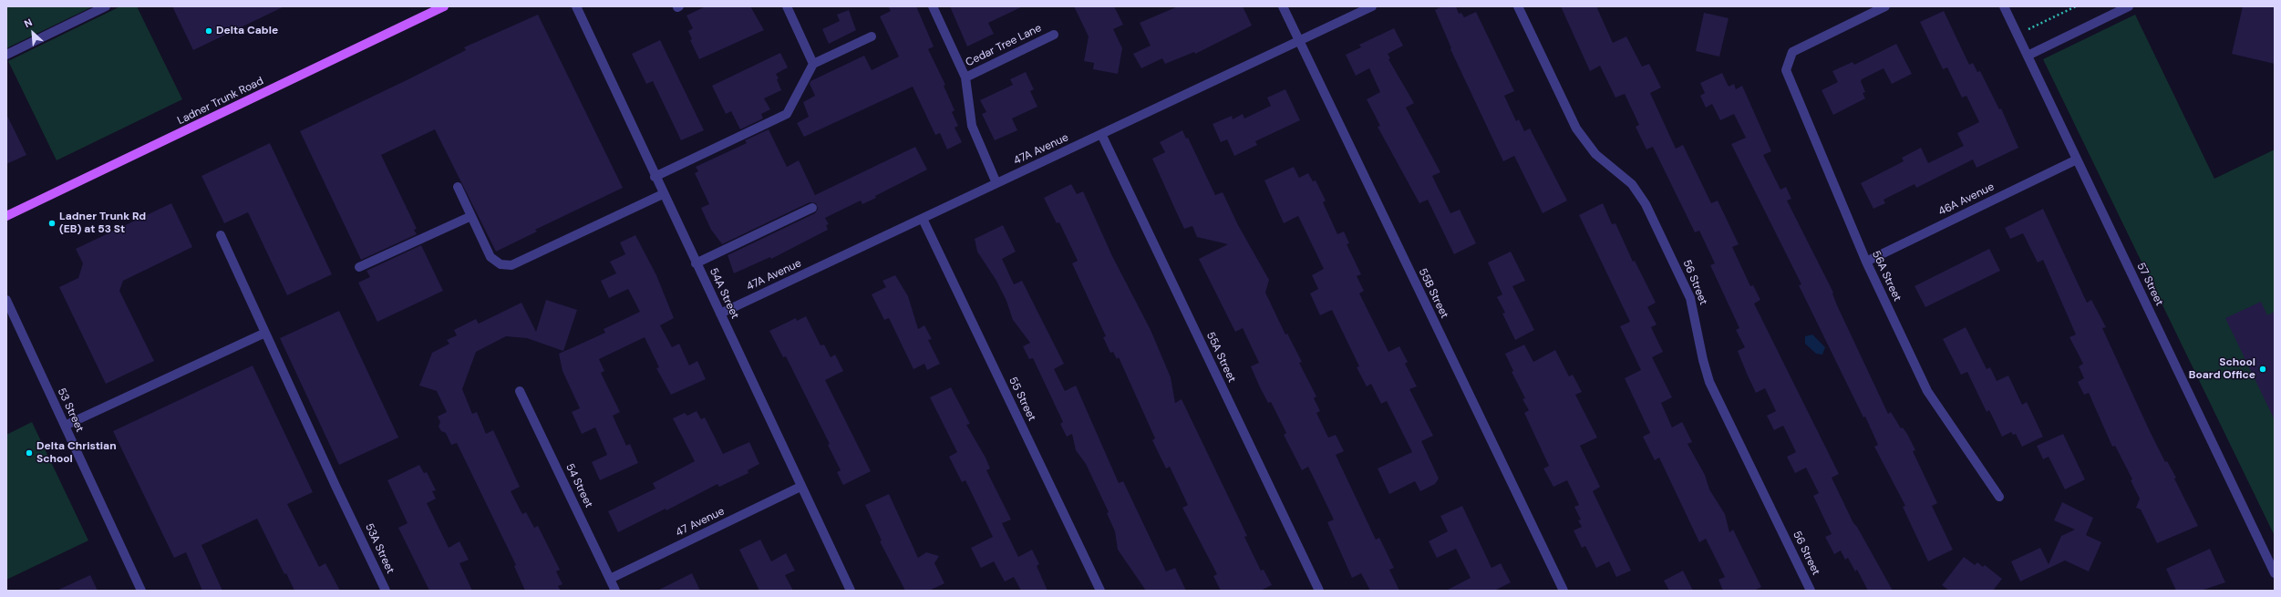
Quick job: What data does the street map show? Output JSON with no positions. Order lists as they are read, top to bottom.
{
  "streets": {
    "main road": ["Ladner Trunk Road"],
    "street": [
      "Cedar Tree Lane",
      "47A Avenue",
      "46A Avenue",
      "56A Street",
      "56 Street",
      "57 Street",
      "54A Street",
      "55B Street",
      "55A Street",
      "55 Street",
      "53 Street",
      "54 Street",
      "47 Avenue",
      "53A Street"
    ]
  },
  "crossings": [
    ["Cedar Tree Lane", "47A Avenue"],
    ["47A Avenue", "54A Street"],
    ["47A Avenue", "55B Street"],
    ["47A Avenue", "55A Street"],
    ["47A Avenue", "55 Street"],
    ["46A Avenue", "56A Street"],
    ["46A Avenue", "57 Street"],
    ["54A Street", "47 Avenue"],
    ["54 Street", "47 Avenue"]
  ],
  "places": [
    "Delta Cable",
    "Ladner Trunk Rd (EB) at 53 St",
    "School Board Office",
    "Delta Christian School"
  ],
  "north": "top left"
}
